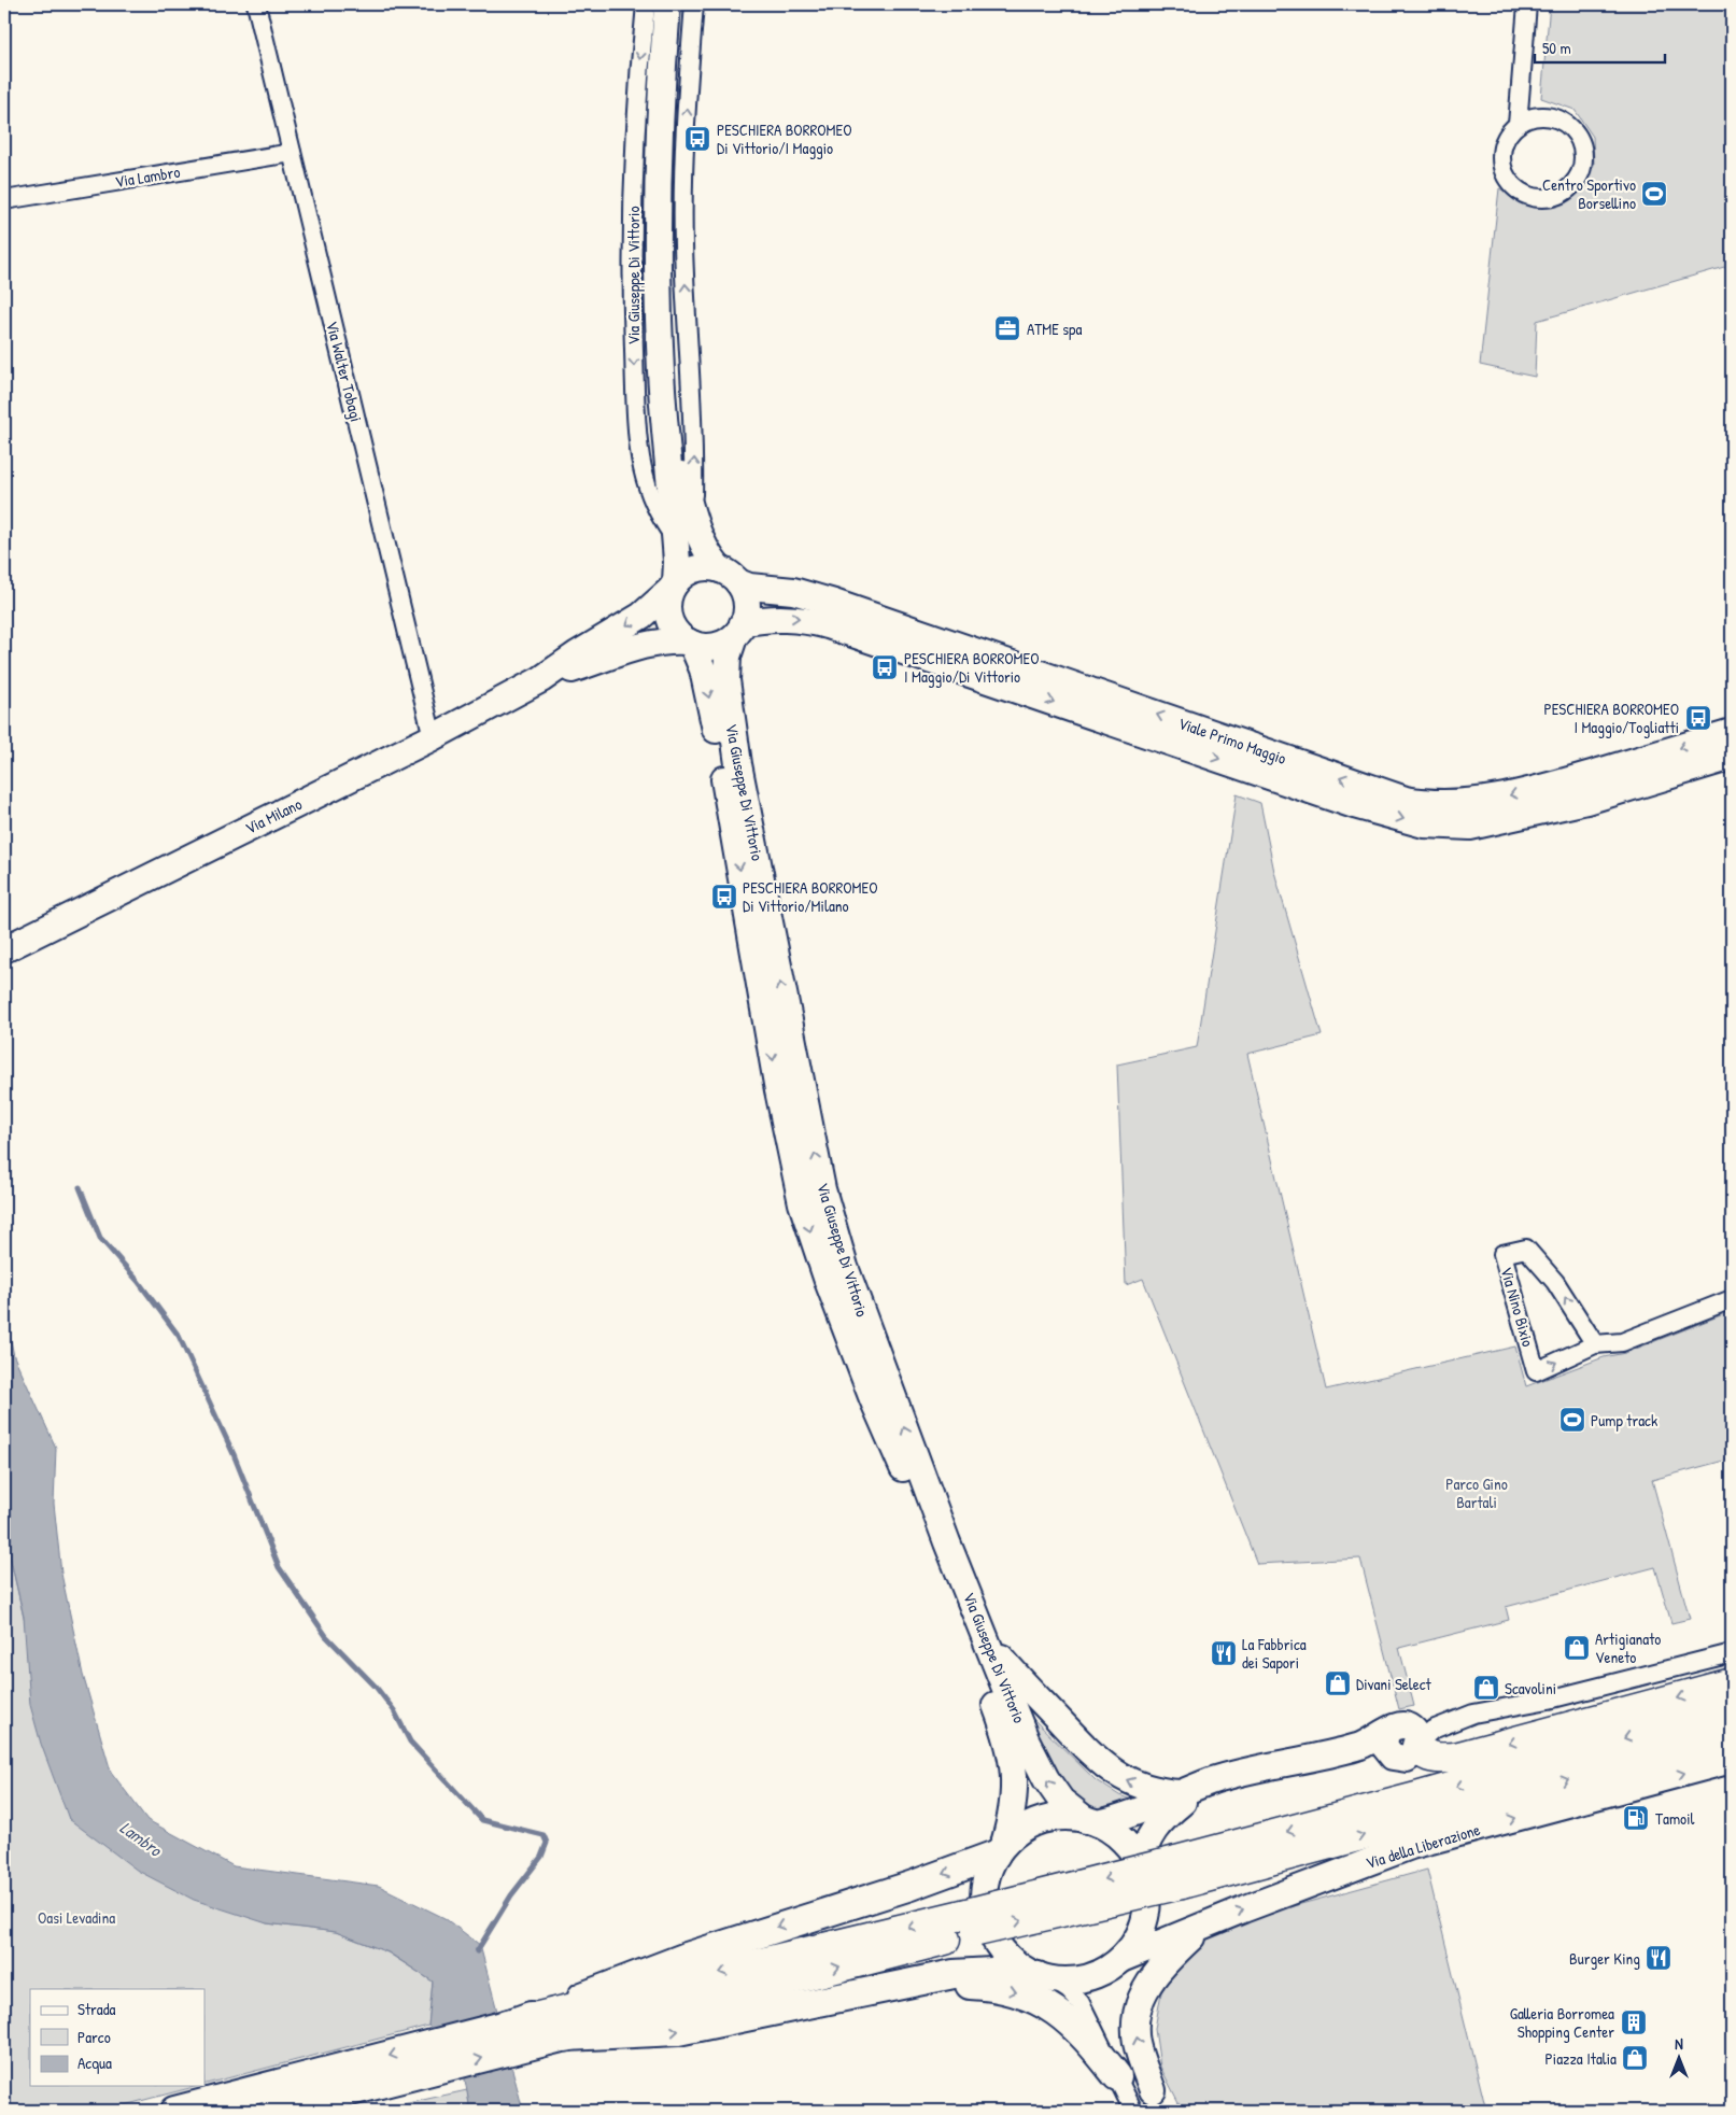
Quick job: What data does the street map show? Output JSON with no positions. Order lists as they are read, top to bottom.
{
  "streets": {
    "main road": [
      "Via Giuseppe Di Vittorio",
      "Viale Primo Maggio",
      "Via Milano",
      "Via della Liberazione"
    ],
    "street": ["Via Lambro", "Via Walter Tobagi", "Via Nino Bixio"]
  },
  "crossings": [
    ["Via Lambro", "Via Walter Tobagi"],
    ["Via Giuseppe Di Vittorio", "Viale Primo Maggio"],
    ["Via Giuseppe Di Vittorio", "Via Milano"],
    ["Via Giuseppe Di Vittorio", "Via della Liberazione"],
    ["Via Walter Tobagi", "Via Milano"],
    ["Viale Primo Maggio", "Via Milano"]
  ],
  "water": ["Lambro"],
  "parks": ["Parco Gino Bartali", "Oasi Levadina"],
  "places": {
    "bus stop": [
      "PESCHIERA BORROMEO Di Vittorio/I Maggio",
      "PESCHIERA BORROMEO I Maggio/Di Vittorio",
      "PESCHIERA BORROMEO I Maggio/Togliatti",
      "PESCHIERA BORROMEO Di Vittorio/Milano"
    ],
    "sports": ["Centro Sportivo Borsellino", "Pump track"],
    "office": ["ATME spa"],
    "shop": [
      "Artigianato Veneto",
      "Divani Select",
      "Scavolini",
      "Piazza Italia"
    ],
    "restaurant": ["La Fabbrica dei Sapori", "Burger King"],
    "fuel station": ["Tamoil"],
    "building": ["Galleria Borromea Shopping Center"]
  },
  "legend": ["Strada", "Parco", "Acqua"],
  "scale_bar": "50 m",
  "north": "top"
}
